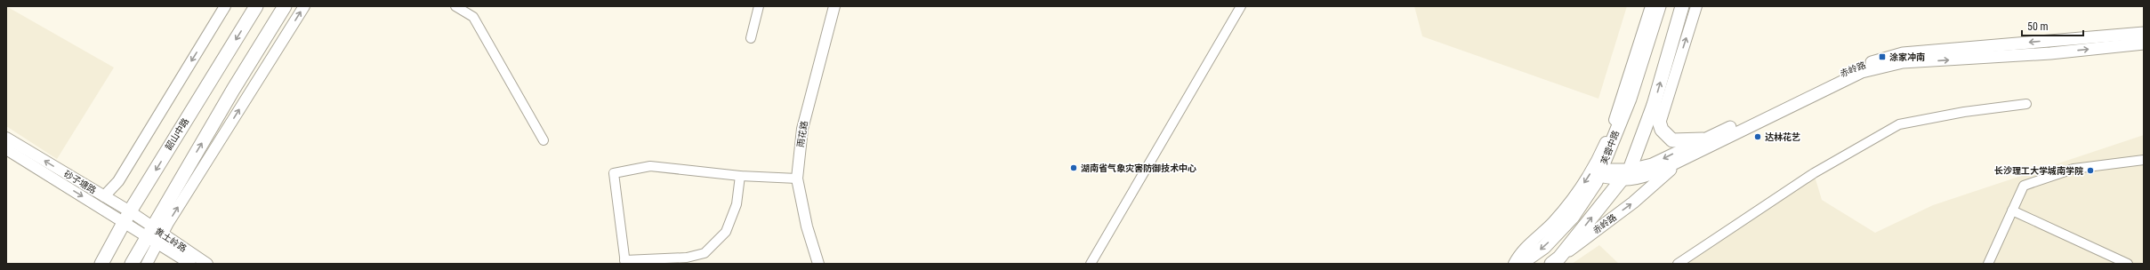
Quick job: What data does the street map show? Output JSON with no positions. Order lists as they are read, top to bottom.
{
  "streets": {
    "main road": ["赤岭路", "韶山中路", "芙蓉中路"],
    "street": ["雨花路", "砂子塘路", "黄土岭路"]
  },
  "crossings": [
    ["赤岭路", "芙蓉中路"],
    ["韶山中路", "砂子塘路"],
    ["砂子塘路", "黄土岭路"]
  ],
  "places": {
    "transit": ["涂家冲南"],
    "other": ["达林花艺", "湖南省气象灾害防御技术中心", "长沙理工大学城南学院"]
  },
  "scale_bar": "50 m"
}
